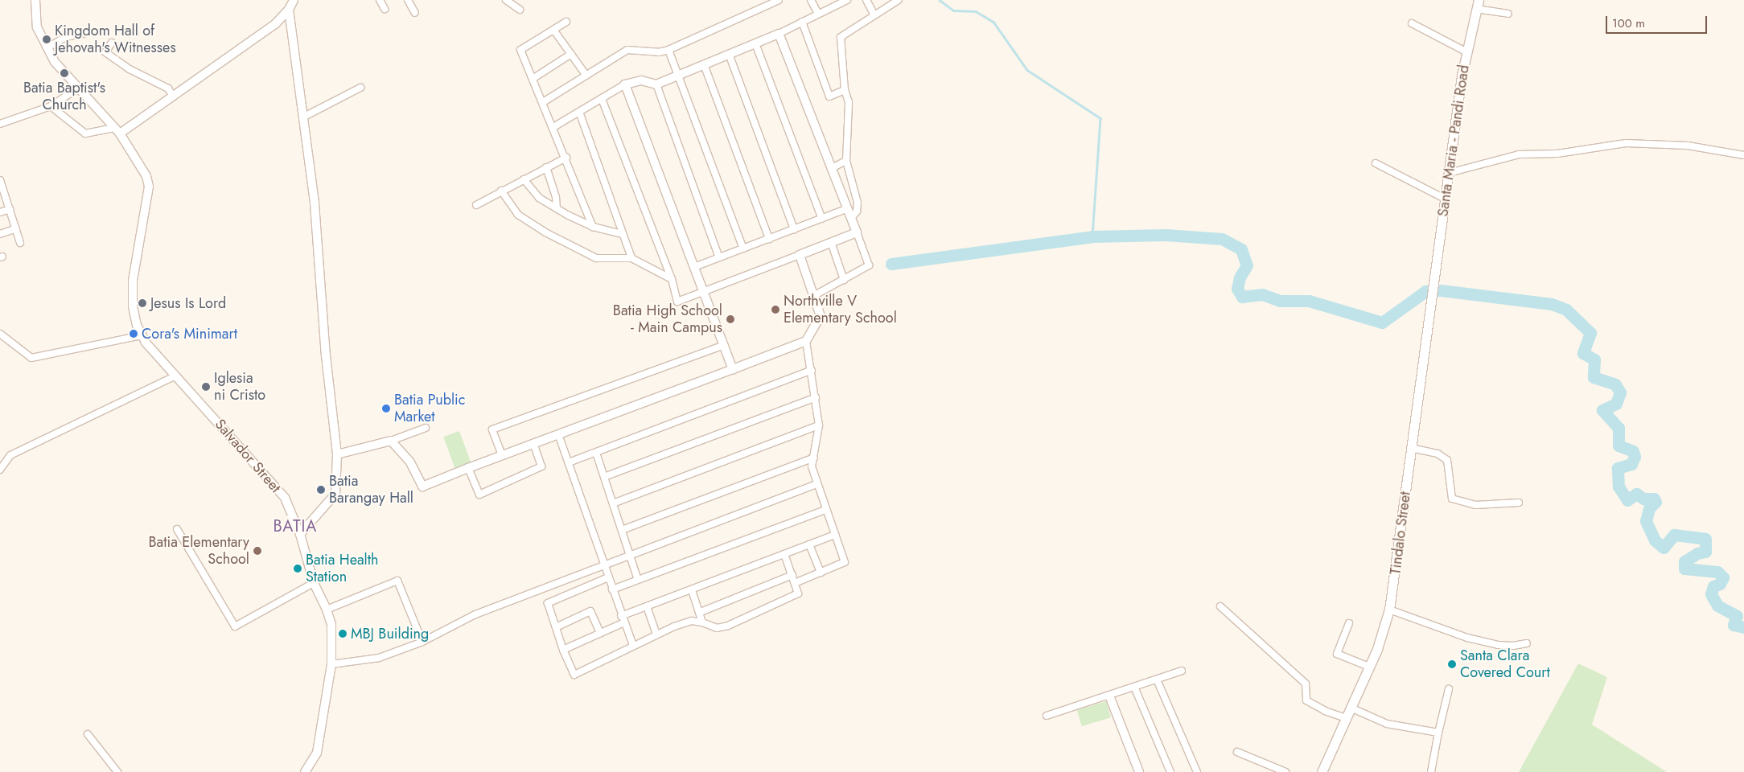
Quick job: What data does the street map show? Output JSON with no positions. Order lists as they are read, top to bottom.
{
  "streets": {
    "main road": ["Santa Maria - Pandi Road", "Tindalo Street"],
    "street": ["Salvador Street"]
  },
  "crossings": [
    ["Santa Maria - Pandi Road", "Tindalo Street"]
  ],
  "districts": ["BATIA"],
  "places": [
    "Kingdom Hall of Jehovah's Witnesses",
    "Batia Baptist's Church",
    "Jesus Is Lord",
    "Northville V Elementary School",
    "Batia High School - Main Campus",
    "Cora's Minimart",
    "Iglesia ni Cristo",
    "Batia Public Market",
    "Batia Barangay Hall",
    "Batia Elementary School",
    "Batia Health Station",
    "MBJ Building",
    "Santa Clara Covered Court"
  ],
  "scale_bar": "100 m"
}
